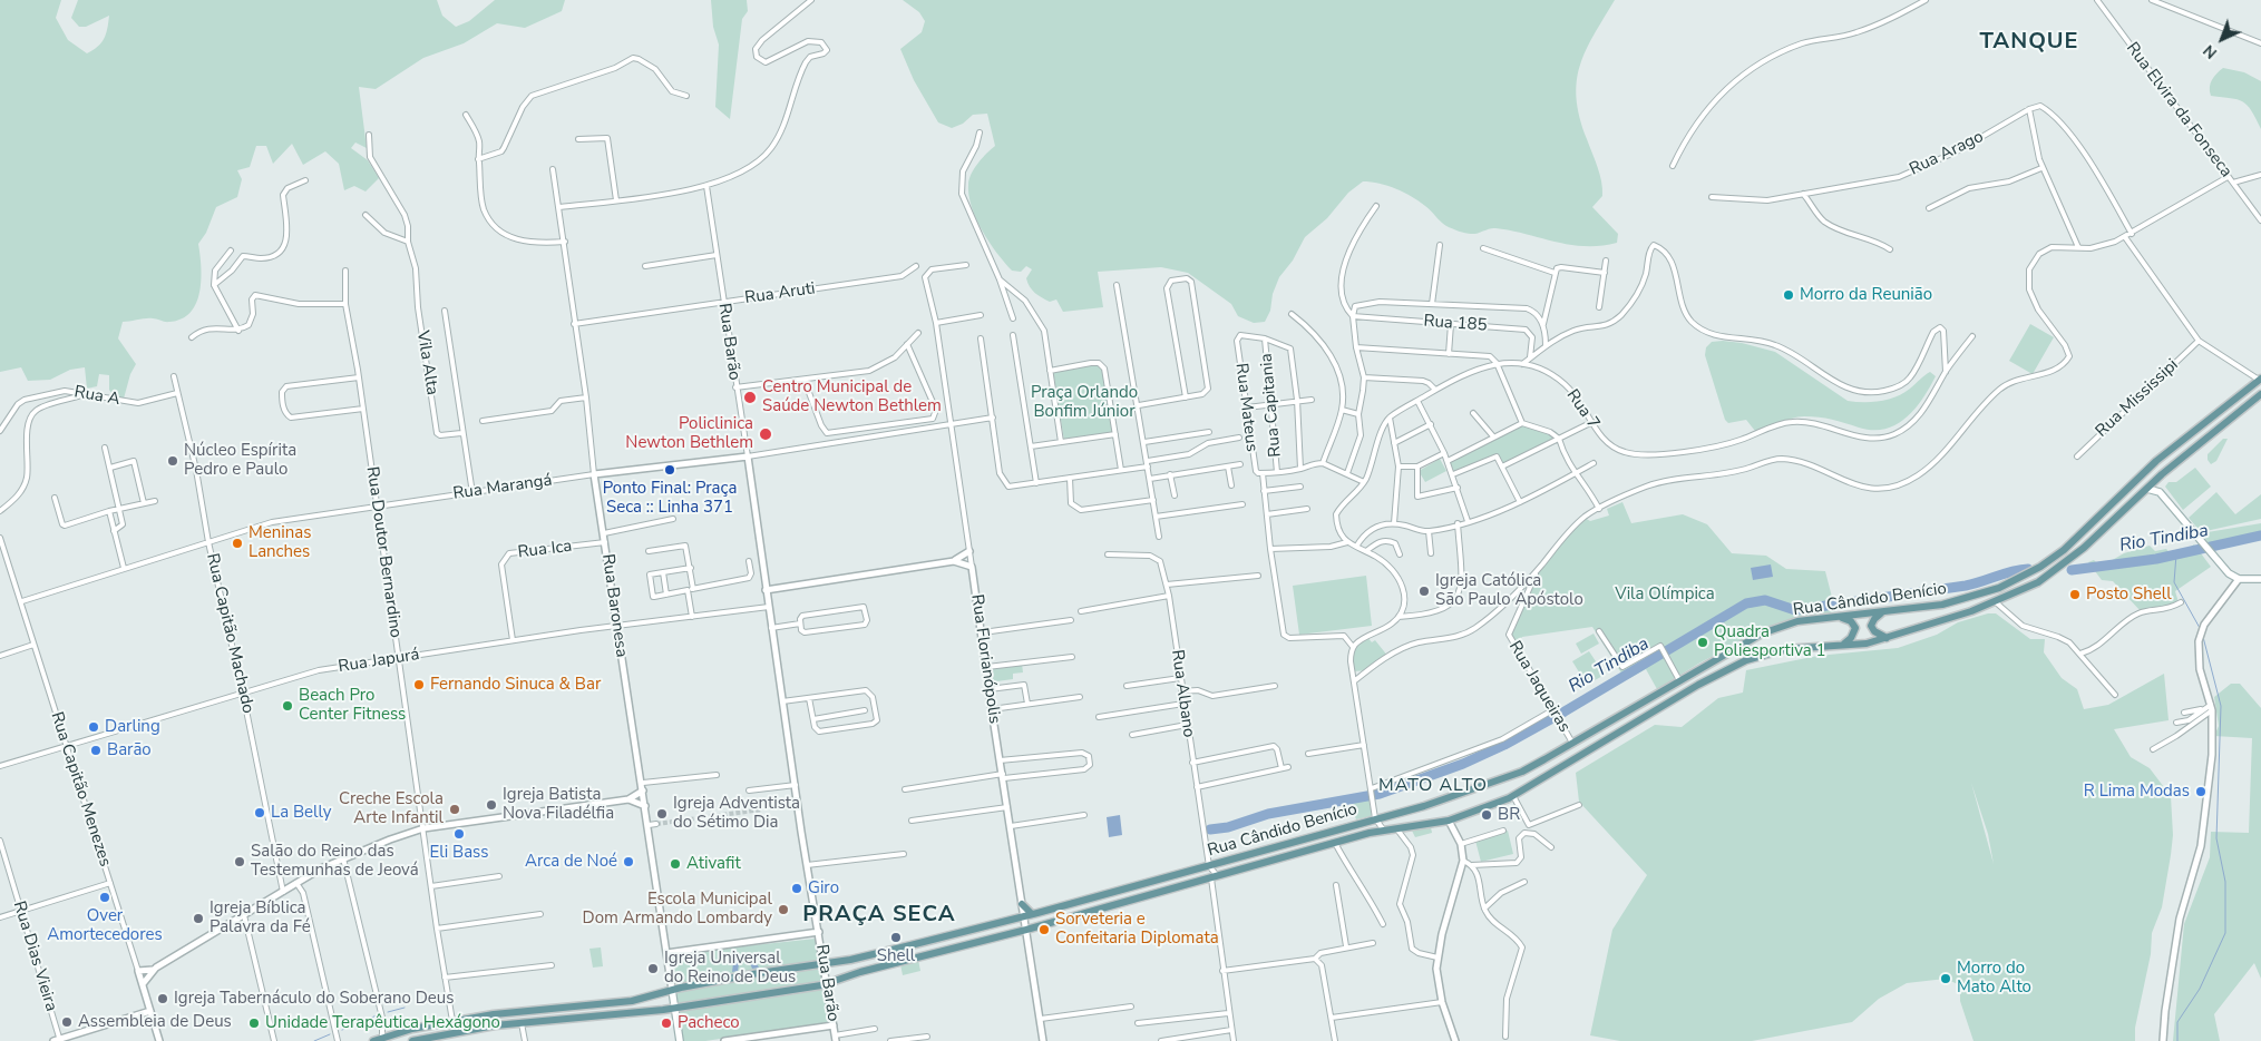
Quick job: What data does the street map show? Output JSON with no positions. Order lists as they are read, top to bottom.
{
  "streets": {
    "main road": ["Rua Cândido Benício", "Rua Baronesa"],
    "street": [
      "Rua Elvira da Fonseca",
      "Rua Arago",
      "Rua Aruti",
      "Rua 185",
      "Rua Barão",
      "Vila Alta",
      "Rua A",
      "Rua Mississipi",
      "Rua Capitania",
      "Rua Mateus",
      "Rua 7",
      "Rua Marangá",
      "Rua Ica",
      "Rua Doutor Bernardino",
      "Rua Capitão Machado",
      "Rua Florianópolis",
      "Rua Japurá",
      "Rua Jaqueiras",
      "Rua Albano",
      "Rua Capitão Menezes",
      "Rua Dias Vieira"
    ]
  },
  "crossings": [
    ["Rua Aruti", "Rua Barão"],
    ["Rua Aruti", "Rua Baronesa"],
    ["Rua Barão", "Rua Marangá"],
    ["Rua Barão", "Rua Cândido Benício"],
    ["Rua Barão", "Rua Japurá"],
    ["Vila Alta", "Rua Marangá"],
    ["Rua A", "Rua Capitão Machado"],
    ["Rua Capitania", "Rua Mateus"],
    ["Rua Marangá", "Rua Doutor Bernardino"],
    ["Rua Marangá", "Rua Baronesa"],
    ["Rua Marangá", "Rua Capitão Machado"],
    ["Rua Marangá", "Rua Florianópolis"],
    ["Rua Marangá", "Rua Capitão Menezes"],
    ["Rua Ica", "Rua Baronesa"],
    ["Rua Ica", "Rua Japurá"],
    ["Rua Doutor Bernardino", "Rua Cândido Benício"],
    ["Rua Doutor Bernardino", "Rua Japurá"],
    ["Rua Cândido Benício", "Rua Baronesa"],
    ["Rua Cândido Benício", "Rua Jaqueiras"],
    ["Rua Cândido Benício", "Rua Albano"],
    ["Rua Baronesa", "Rua Japurá"],
    ["Rua Capitão Machado", "Rua Japurá"],
    ["Rua Japurá", "Rua Capitão Menezes"]
  ],
  "districts": ["TANQUE", "MATO ALTO", "PRAÇA SECA"],
  "water": ["Rio Tindiba"],
  "parks": ["Praça Orlando Bonfim Júnior", "Vila Olímpica"],
  "places": [
    "Morro da Reunião",
    "Centro Municipal de Saúde Newton Bethlem",
    "Policlinica Newton Bethlem",
    "Núcleo Espírita Pedro e Paulo",
    "Ponto Final: Praça Seca :: Linha 371",
    "Meninas Lanches",
    "Igreja Católica São Paulo Apóstolo",
    "Posto Shell",
    "Quadra Poliesportiva 1",
    "Fernando Sinuca & Bar",
    "Beach Pro Center Fitness",
    "Darling",
    "Barão",
    "R Lima Modas",
    "Igreja Batista Nova Filadélfia",
    "Creche Escola Arte Infantil",
    "La Belly",
    "Igreja Adventista do Sétimo Dia",
    "BR",
    "Eli Bass",
    "Salão do Reino das Testemunhas de Jeová",
    "Arca de Noé",
    "Ativafit",
    "Giro",
    "Over Amortecedores",
    "Escola Municipal Dom Armando Lombardy",
    "Igreja Bíblica Palavra da Fé",
    "Sorveteria e Confeitaria Diplomata",
    "Shell",
    "Igreja Universal do Reino de Deus",
    "Morro do Mato Alto",
    "Igreja Tabernáculo do Soberano Deus",
    "Assembleia de Deus",
    "Unidade Terapêutica Hexágono",
    "Pacheco"
  ],
  "north": "bottom left"
}
